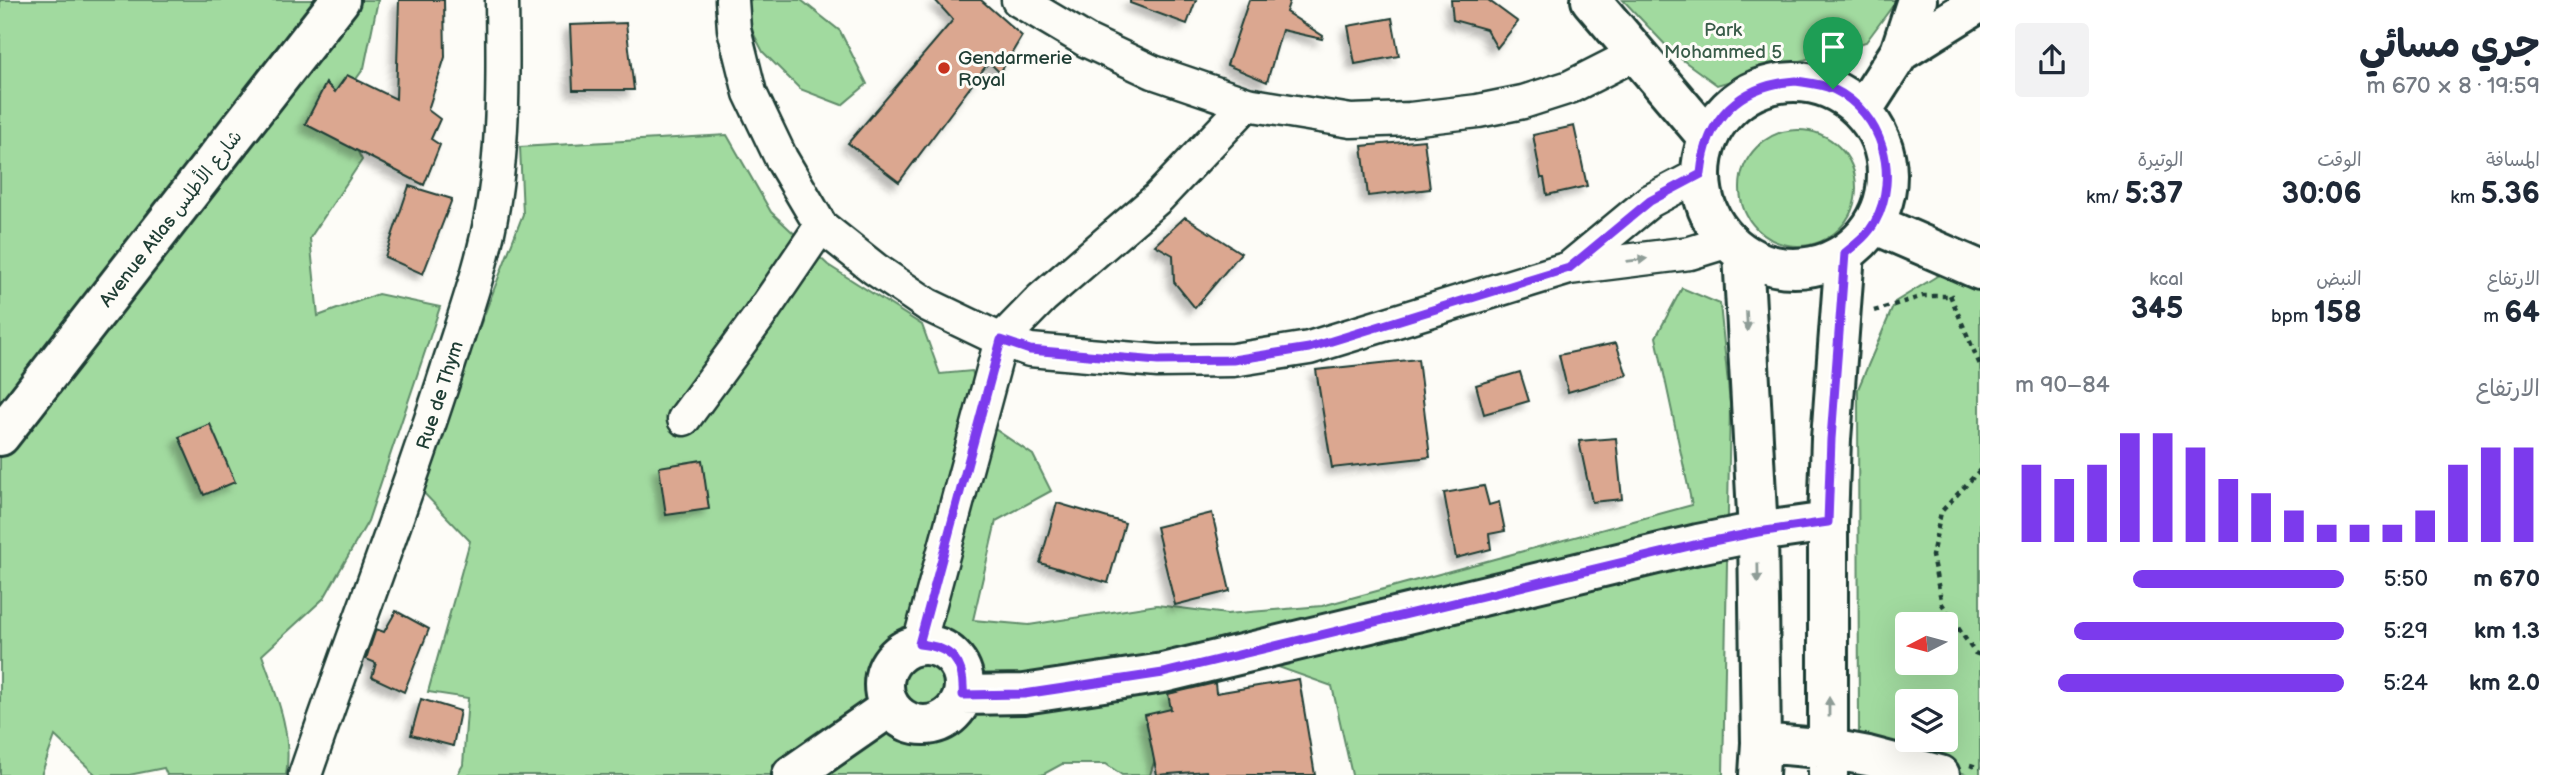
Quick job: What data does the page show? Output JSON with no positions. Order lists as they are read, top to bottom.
{
  "streets": {
    "street": ["Avenue Atlas شارع الأطلس", "Rue de Thym"]
  },
  "parks": ["Park Mohammed 5"],
  "places": ["Gendarmerie Royal"],
  "north": "left",
  "page": {
    "heading": ["جري مسائي", "19:59 · 8 × 670 m"],
    "stats": [
      ["المسافة", "5.36 km"],
      ["الوقت", "30:06"],
      ["الوتيرة", "5:37 /km"],
      ["الارتفاع", "64 m"],
      ["النبض", "158 bpm"],
      ["kcal", "345"]
    ],
    "chart": ["الارتفاع", "84–90 m"],
    "list": [
      {
        "name": "670 m",
        "note": "5:50"
      },
      {
        "name": "1.3 km",
        "note": "5:29"
      },
      {
        "name": "2.0 km",
        "note": "5:24"
      }
    ]
  }
}
